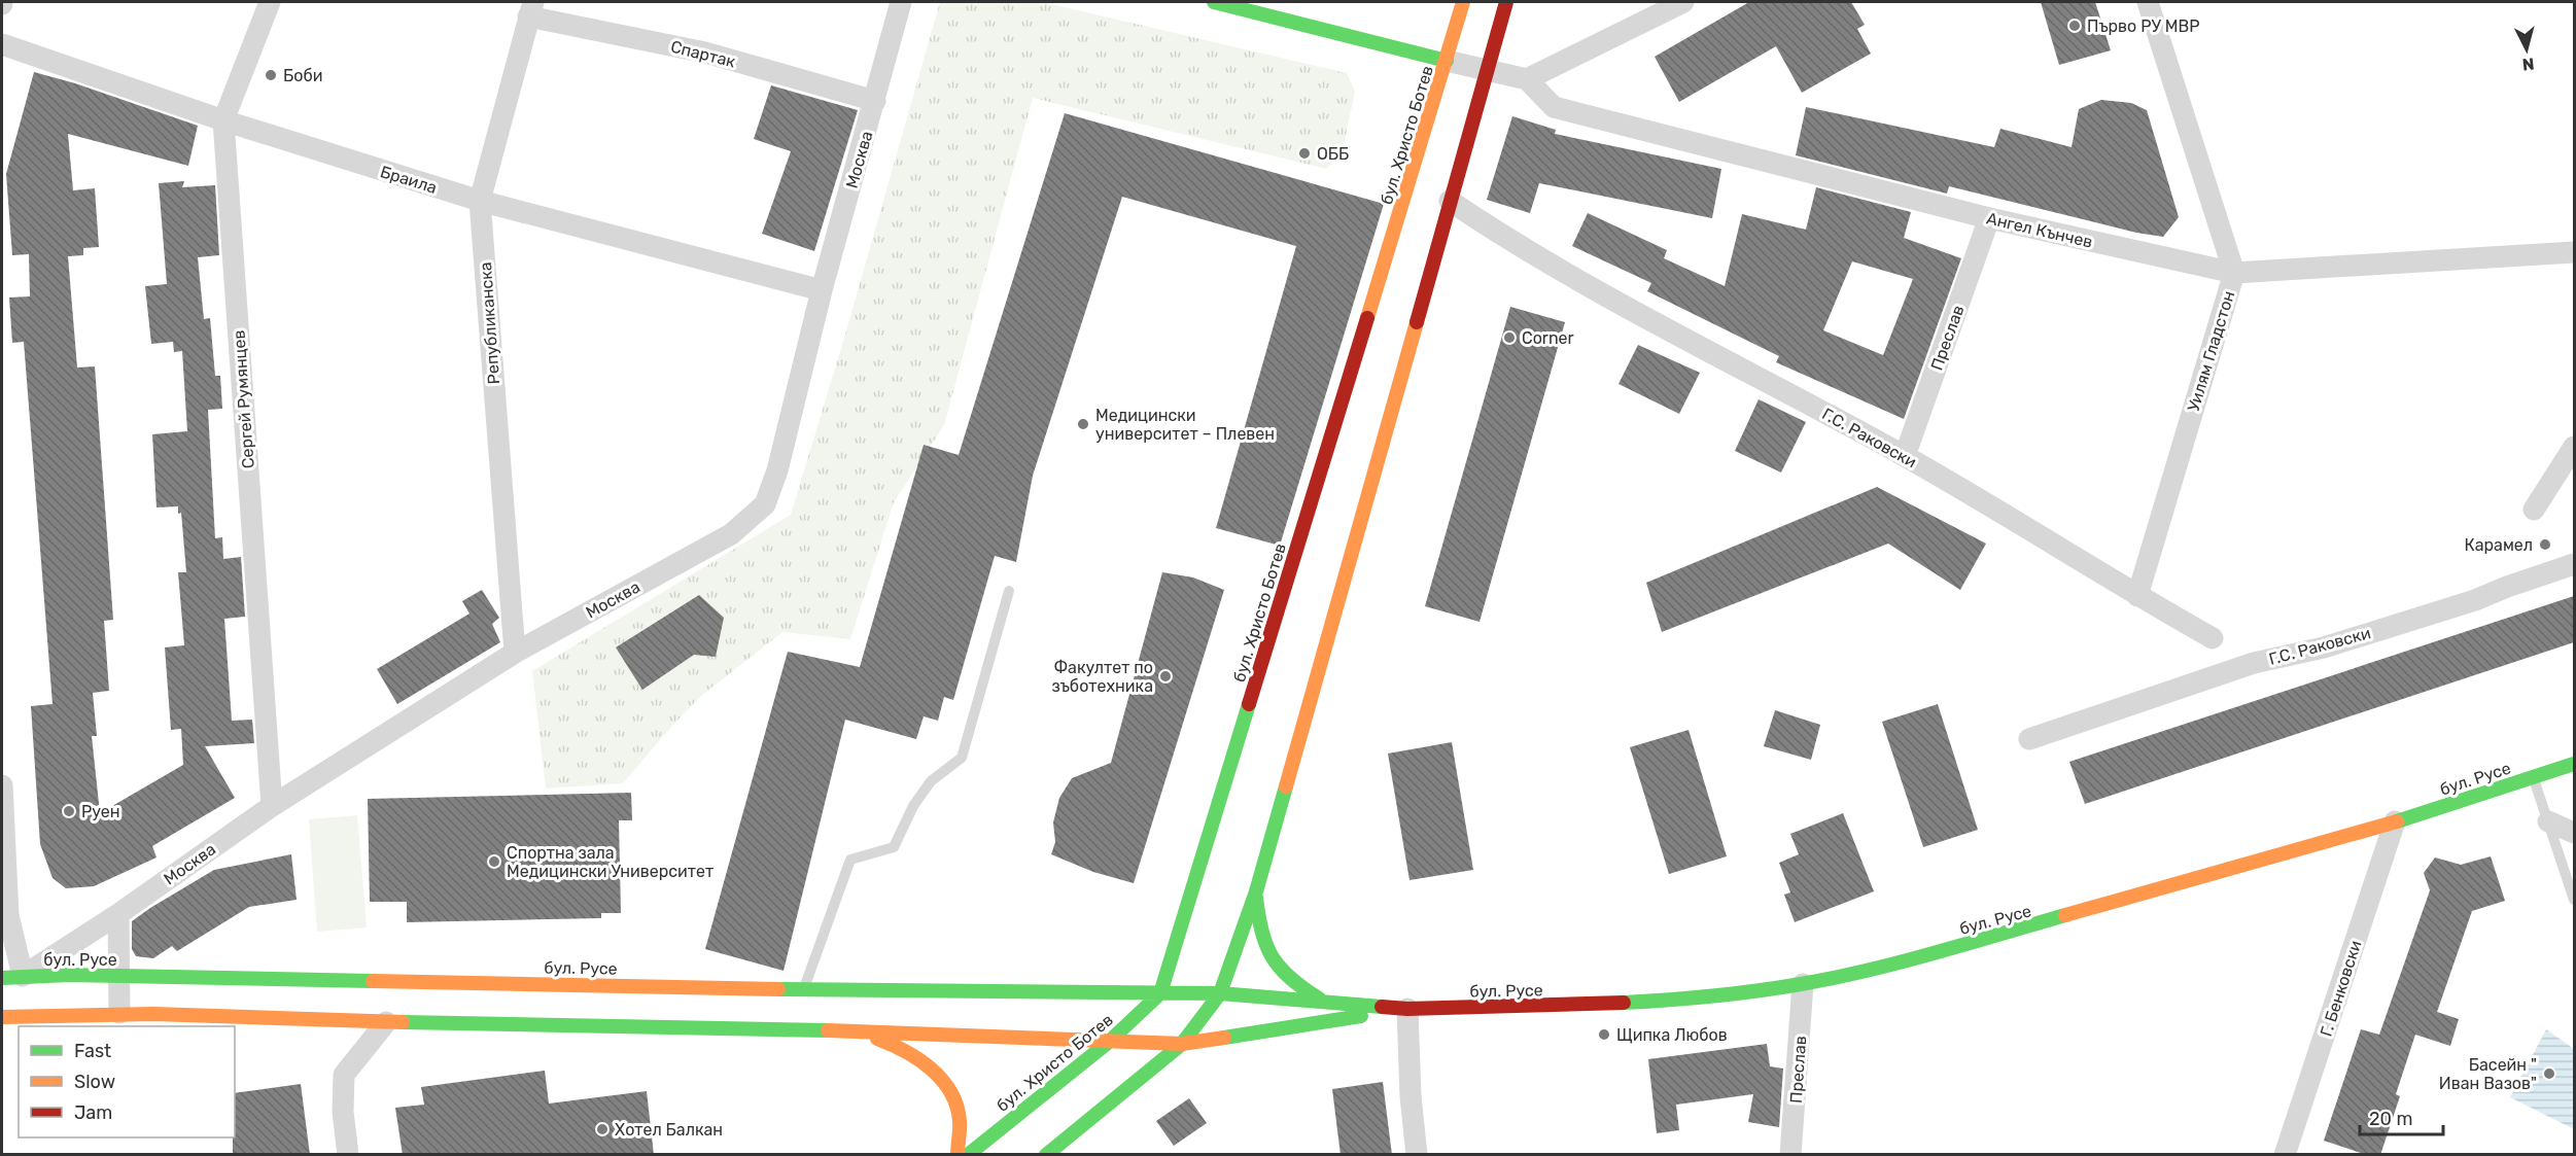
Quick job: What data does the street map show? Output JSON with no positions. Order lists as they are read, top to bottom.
{
  "streets": {
    "main road": ["бул. Христо Ботев", "бул. Русе"],
    "street": [
      "Спартак",
      "Москва",
      "Браила",
      "Ангел Кънчев",
      "Републиканска",
      "Преслав",
      "Уилям Гладстон",
      "Сергей Румянцев",
      "Г.С. Раковски",
      "Г. Бенковски"
    ]
  },
  "crossings": [
    ["Спартак", "Москва"],
    ["Спартак", "Републиканска"],
    ["бул. Христо Ботев", "бул. Русе"],
    ["Москва", "Браила"],
    ["Москва", "Републиканска"],
    ["Москва", "Сергей Румянцев"],
    ["Москва", "бул. Русе"],
    ["Браила", "Републиканска"],
    ["Браила", "Сергей Румянцев"],
    ["Ангел Кънчев", "Преслав"],
    ["Ангел Кънчев", "Уилям Гладстон"],
    ["Преслав", "Г.С. Раковски"],
    ["Преслав", "бул. Русе"],
    ["Уилям Гладстон", "Г.С. Раковски"],
    ["бул. Русе", "Г. Бенковски"]
  ],
  "places": [
    "Първо РУ МВР",
    "Боби",
    "ОББ",
    "Corner",
    "Медицински университет – Плевен",
    "Карамел",
    "Факултет по зъботехника",
    "Руен",
    "Спортна зала Медицински Университет",
    "Щипка Любов",
    "Басейн \" Иван Вазов\"",
    "Хотел Балкан"
  ],
  "legend": ["Fast", "Slow", "Jam"],
  "scale_bar": "20 m",
  "north": "bottom"
}
